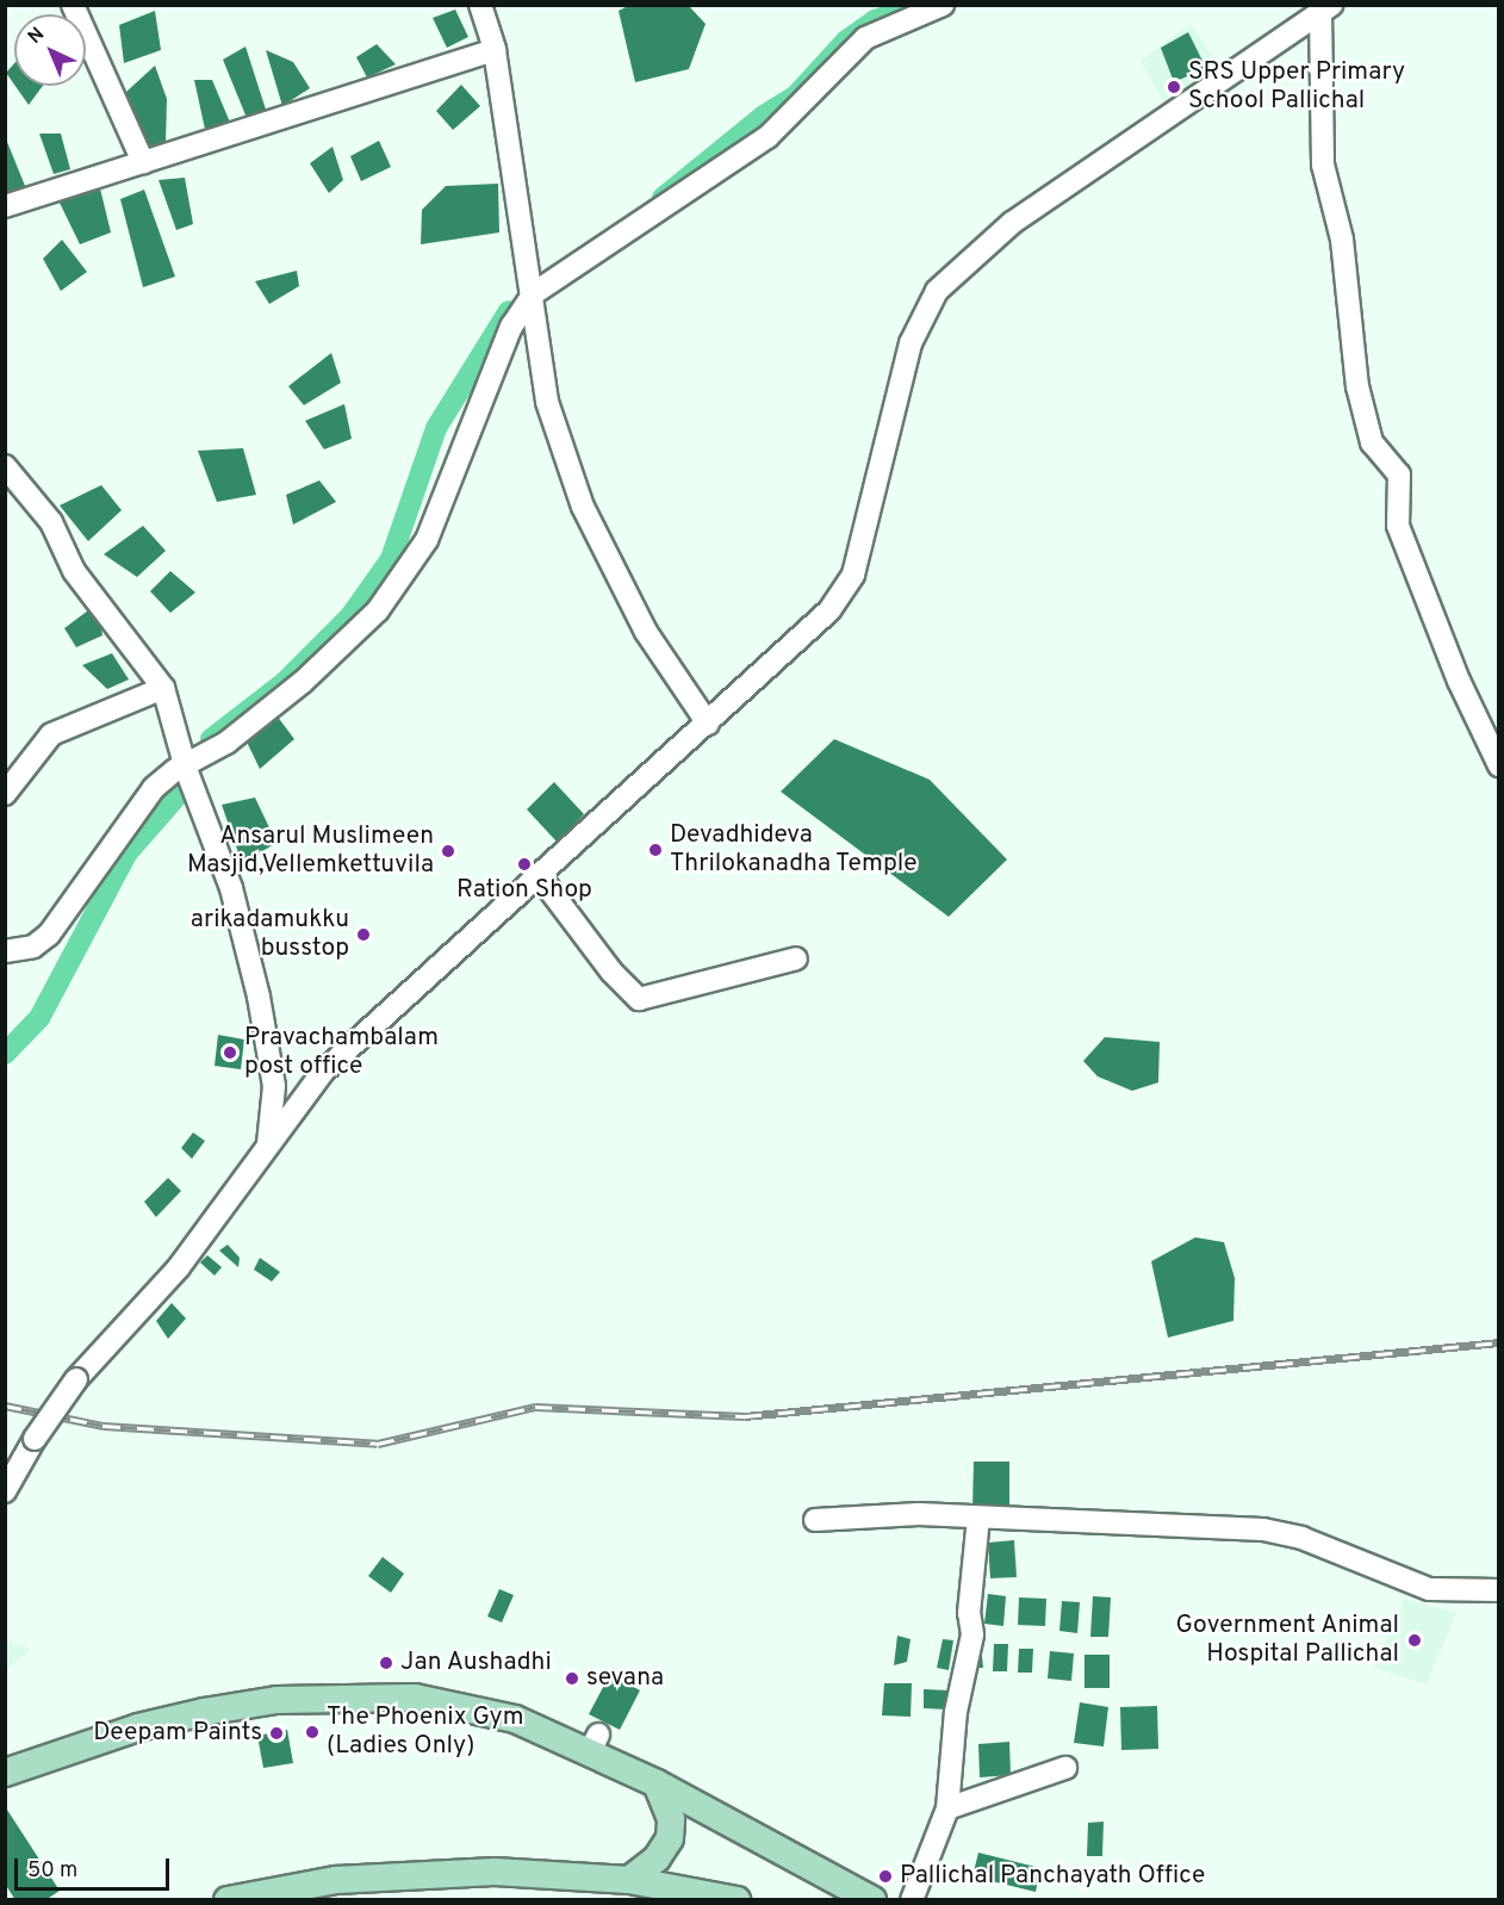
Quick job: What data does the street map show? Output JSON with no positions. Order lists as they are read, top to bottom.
{
  "places": [
    "SRS Upper Primary School Pallichal",
    "Devadhideva Thrilokanadha Temple",
    "Ansarul Muslimeen Masjid,Vellemkettuvila",
    "Ration Shop",
    "arikadamukku busstop",
    "Pravachambalam post office",
    "Government Animal Hospital Pallichal",
    "Jan Aushadhi",
    "sevana",
    "The Phoenix Gym (Ladies Only)",
    "Deepam Paints",
    "Pallichal Panchayath Office"
  ],
  "scale_bar": "50 m",
  "north": "top left"
}
